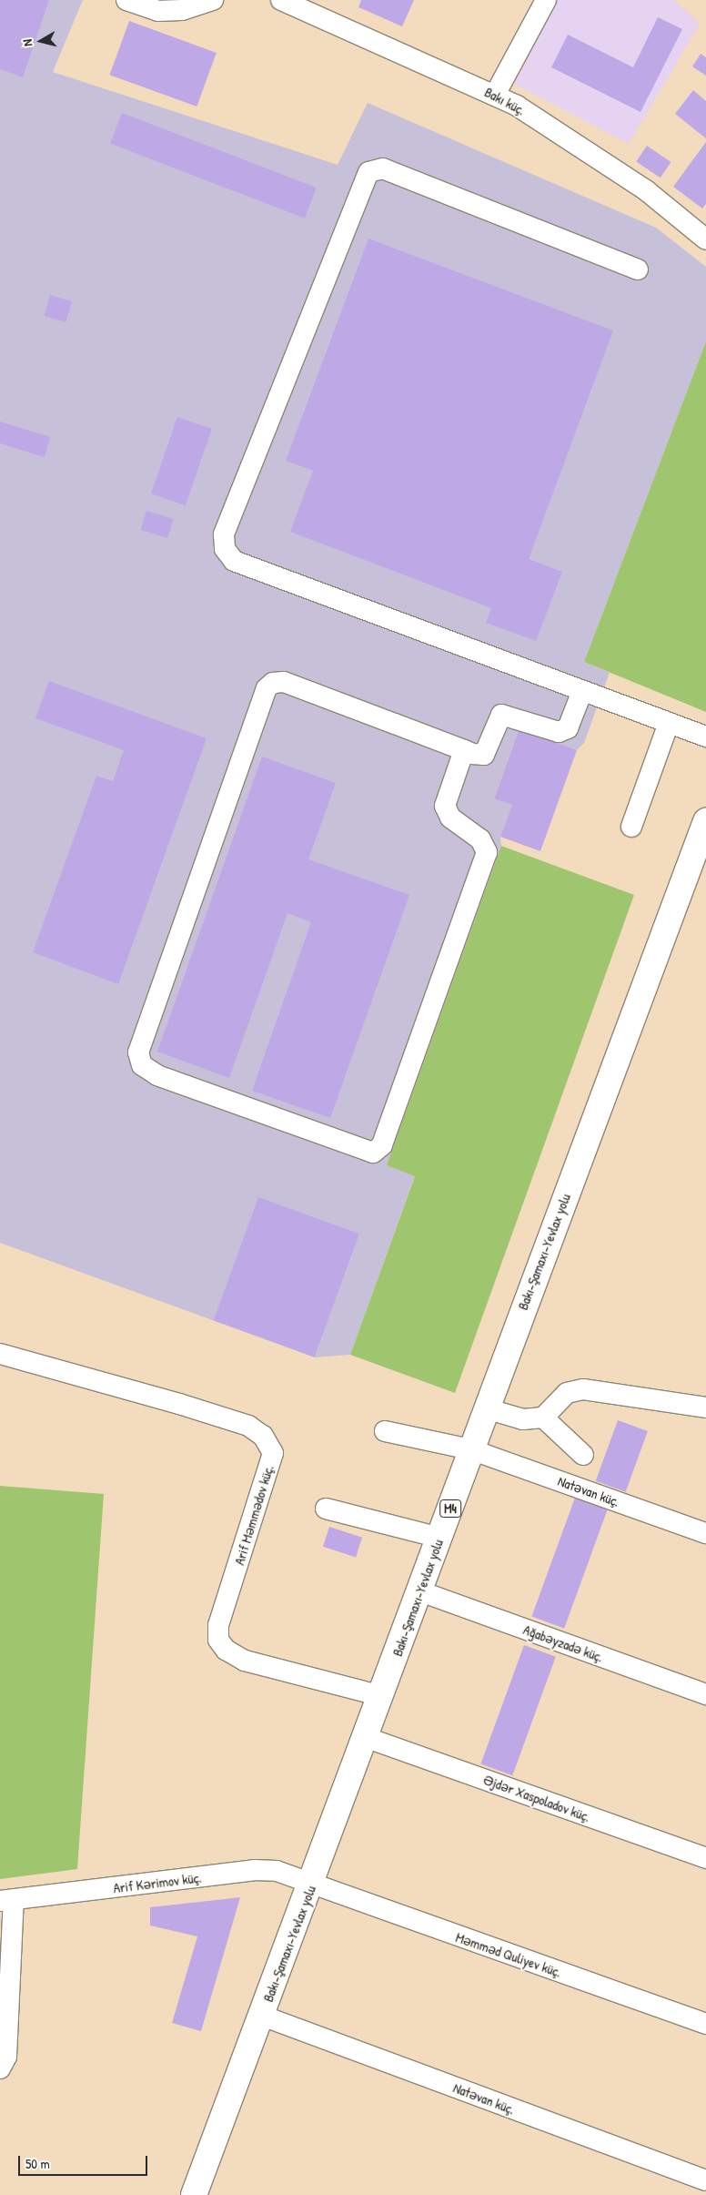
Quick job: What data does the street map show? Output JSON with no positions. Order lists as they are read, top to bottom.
{
  "streets": {
    "highway": ["Bakı-Şamaxı-Yevlax yolu", "M4"],
    "street": [
      "Bakı küç.",
      "Natəvan küç.",
      "Arif Məmmədov küç.",
      "Ağabəyzadə küç.",
      "Əjdər Xaspoladov küç.",
      "Arif Kərimov küç.",
      "Məmməd Quliyev küç."
    ]
  },
  "crossings": [
    ["Bakı-Şamaxı-Yevlax yolu", "Natəvan küç."],
    ["Bakı-Şamaxı-Yevlax yolu", "Arif Məmmədov küç."],
    ["Bakı-Şamaxı-Yevlax yolu", "Ağabəyzadə küç."],
    ["Bakı-Şamaxı-Yevlax yolu", "Əjdər Xaspoladov küç."],
    ["Bakı-Şamaxı-Yevlax yolu", "Arif Kərimov küç."],
    ["Bakı-Şamaxı-Yevlax yolu", "Məmməd Quliyev küç."],
    ["Arif Kərimov küç.", "Məmməd Quliyev küç."]
  ],
  "scale_bar": "50 m",
  "north": "left"
}
